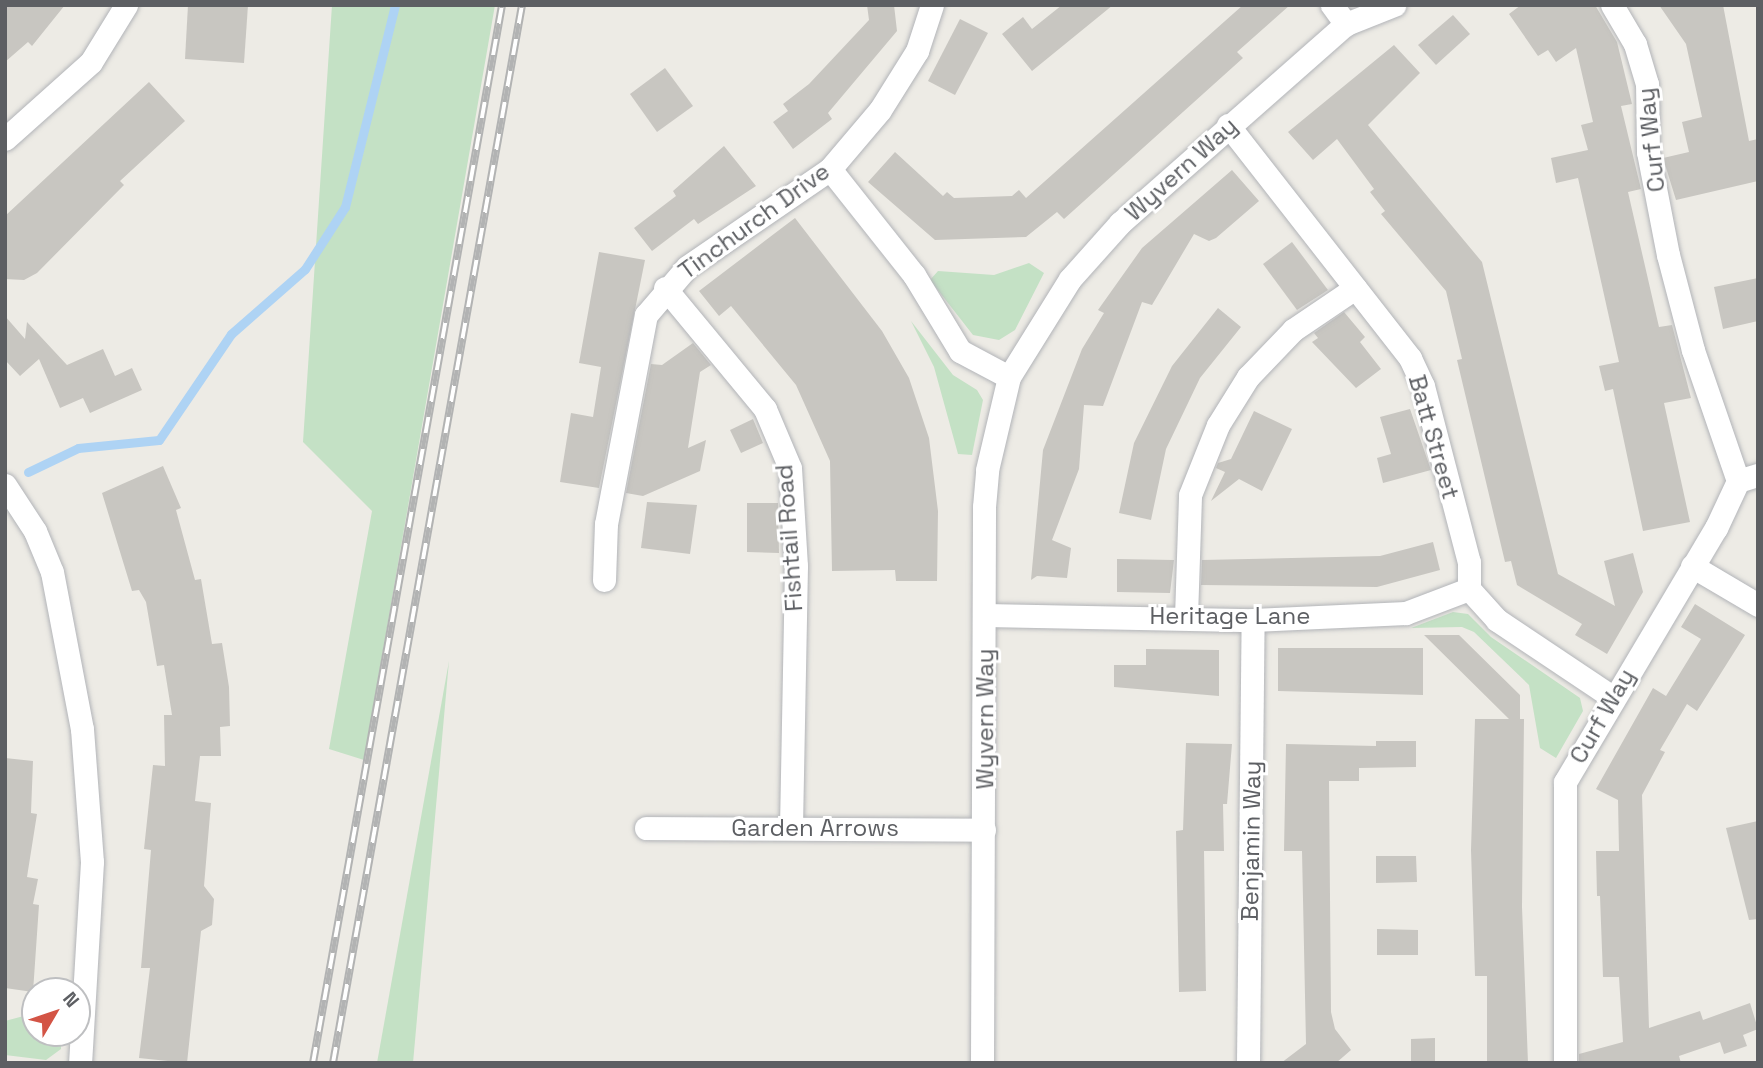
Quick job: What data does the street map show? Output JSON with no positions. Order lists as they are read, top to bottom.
{
  "streets": {
    "street": [
      "Curf Way",
      "Wyvern Way",
      "Tinchurch Drive",
      "Batt Street",
      "Fishtail Road",
      "Heritage Lane",
      "Garden Arrows",
      "Benjamin Way"
    ]
  },
  "crossings": [
    ["Wyvern Way", "Batt Street"],
    ["Wyvern Way", "Heritage Lane"],
    ["Wyvern Way", "Garden Arrows"],
    ["Tinchurch Drive", "Fishtail Road"],
    ["Batt Street", "Heritage Lane"],
    ["Fishtail Road", "Garden Arrows"],
    ["Heritage Lane", "Benjamin Way"]
  ],
  "north": "top right"
}
